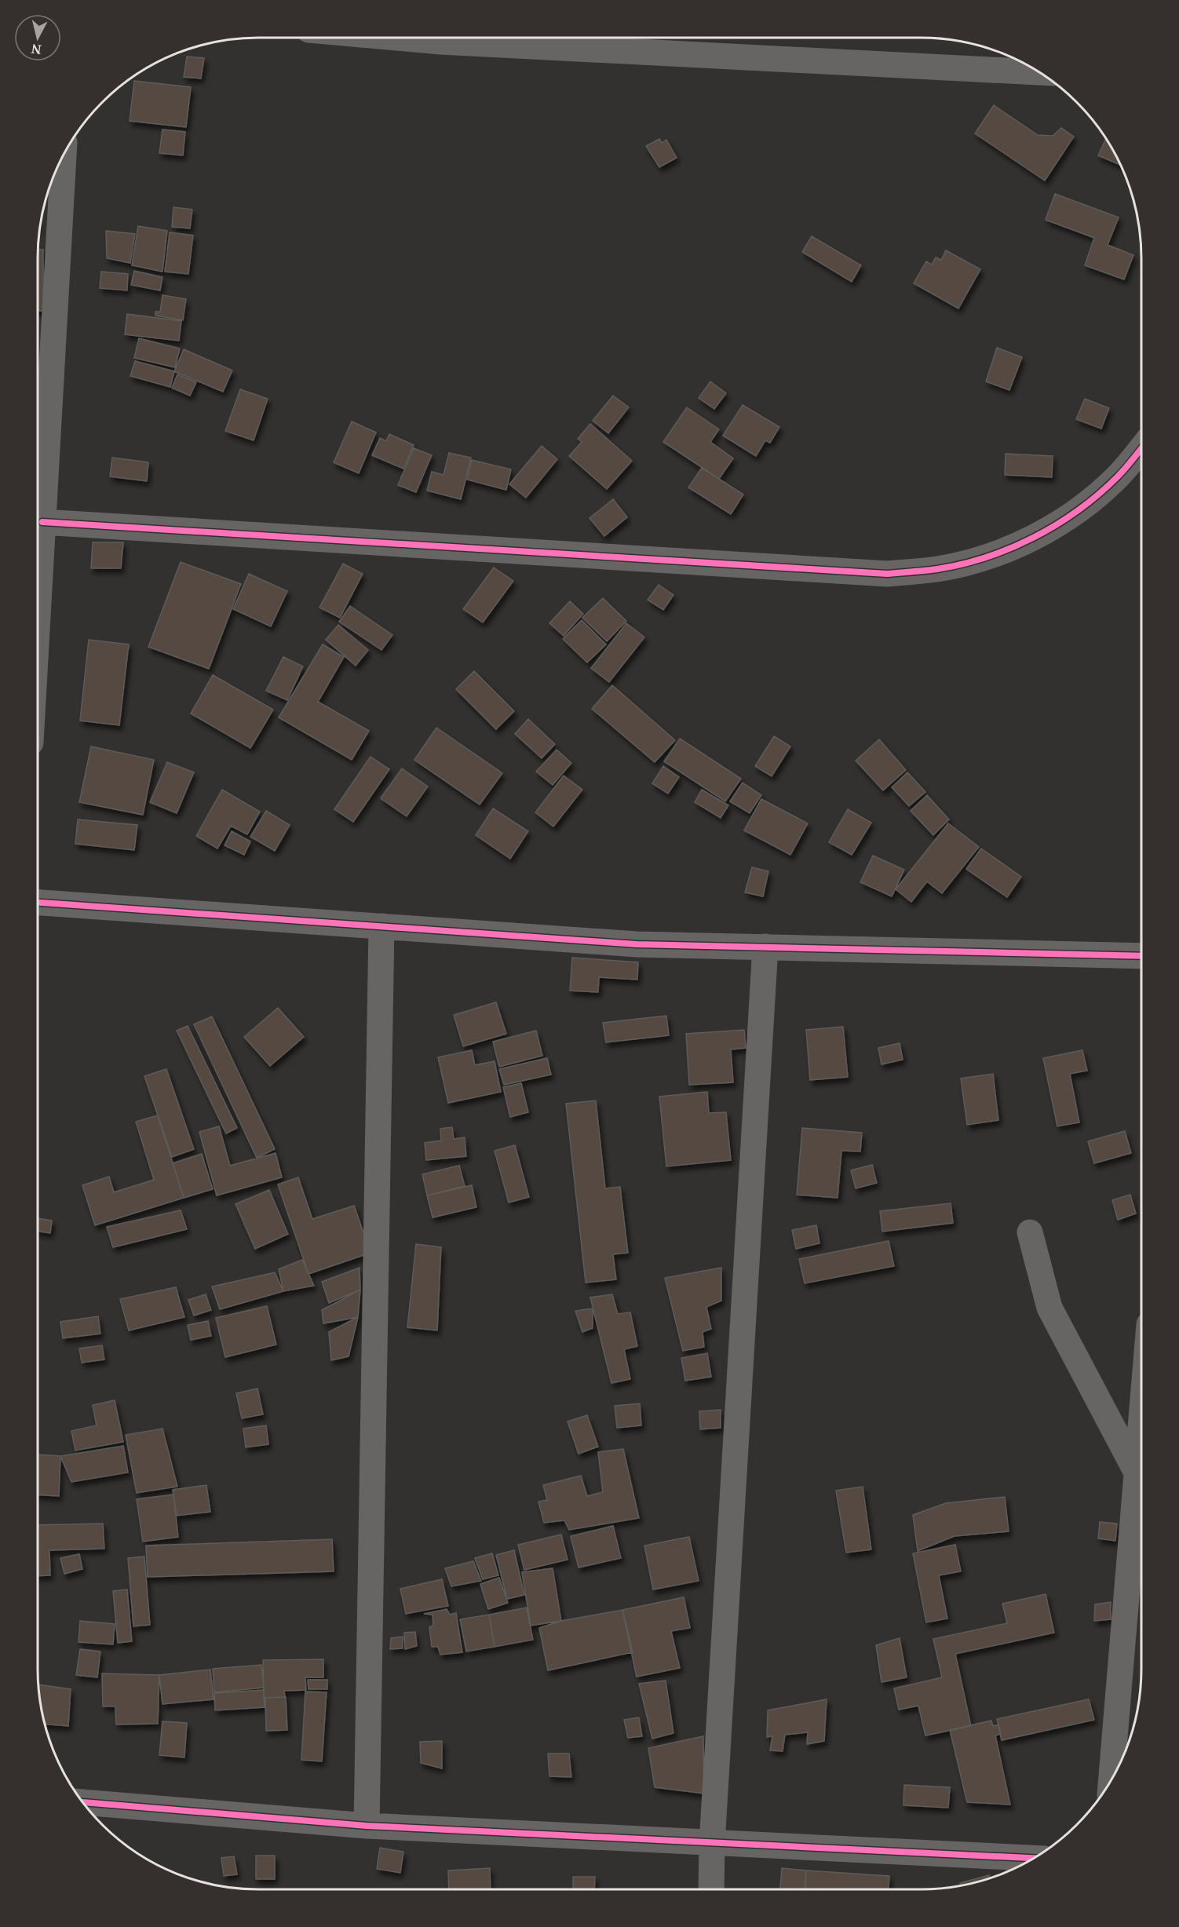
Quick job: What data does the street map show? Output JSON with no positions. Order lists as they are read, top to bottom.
{
  "north": "bottom"
}
